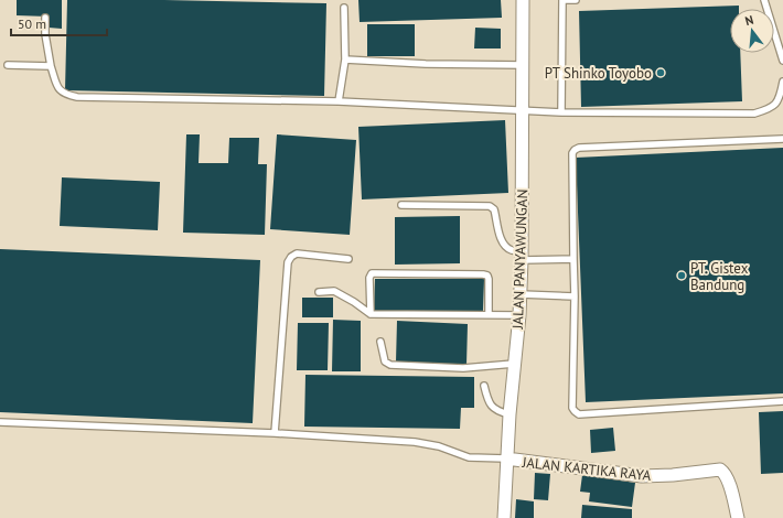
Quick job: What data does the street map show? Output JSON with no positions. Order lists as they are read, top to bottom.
{
  "streets": {
    "street": ["JALAN PANYAWUNGAN", "JALAN KARTIKA RAYA"]
  },
  "crossings": [
    ["JALAN PANYAWUNGAN", "JALAN KARTIKA RAYA"]
  ],
  "places": ["PT Shinko Toyobo", "PT. Gistex Bandung"],
  "scale_bar": "50 m",
  "north": "top"
}
